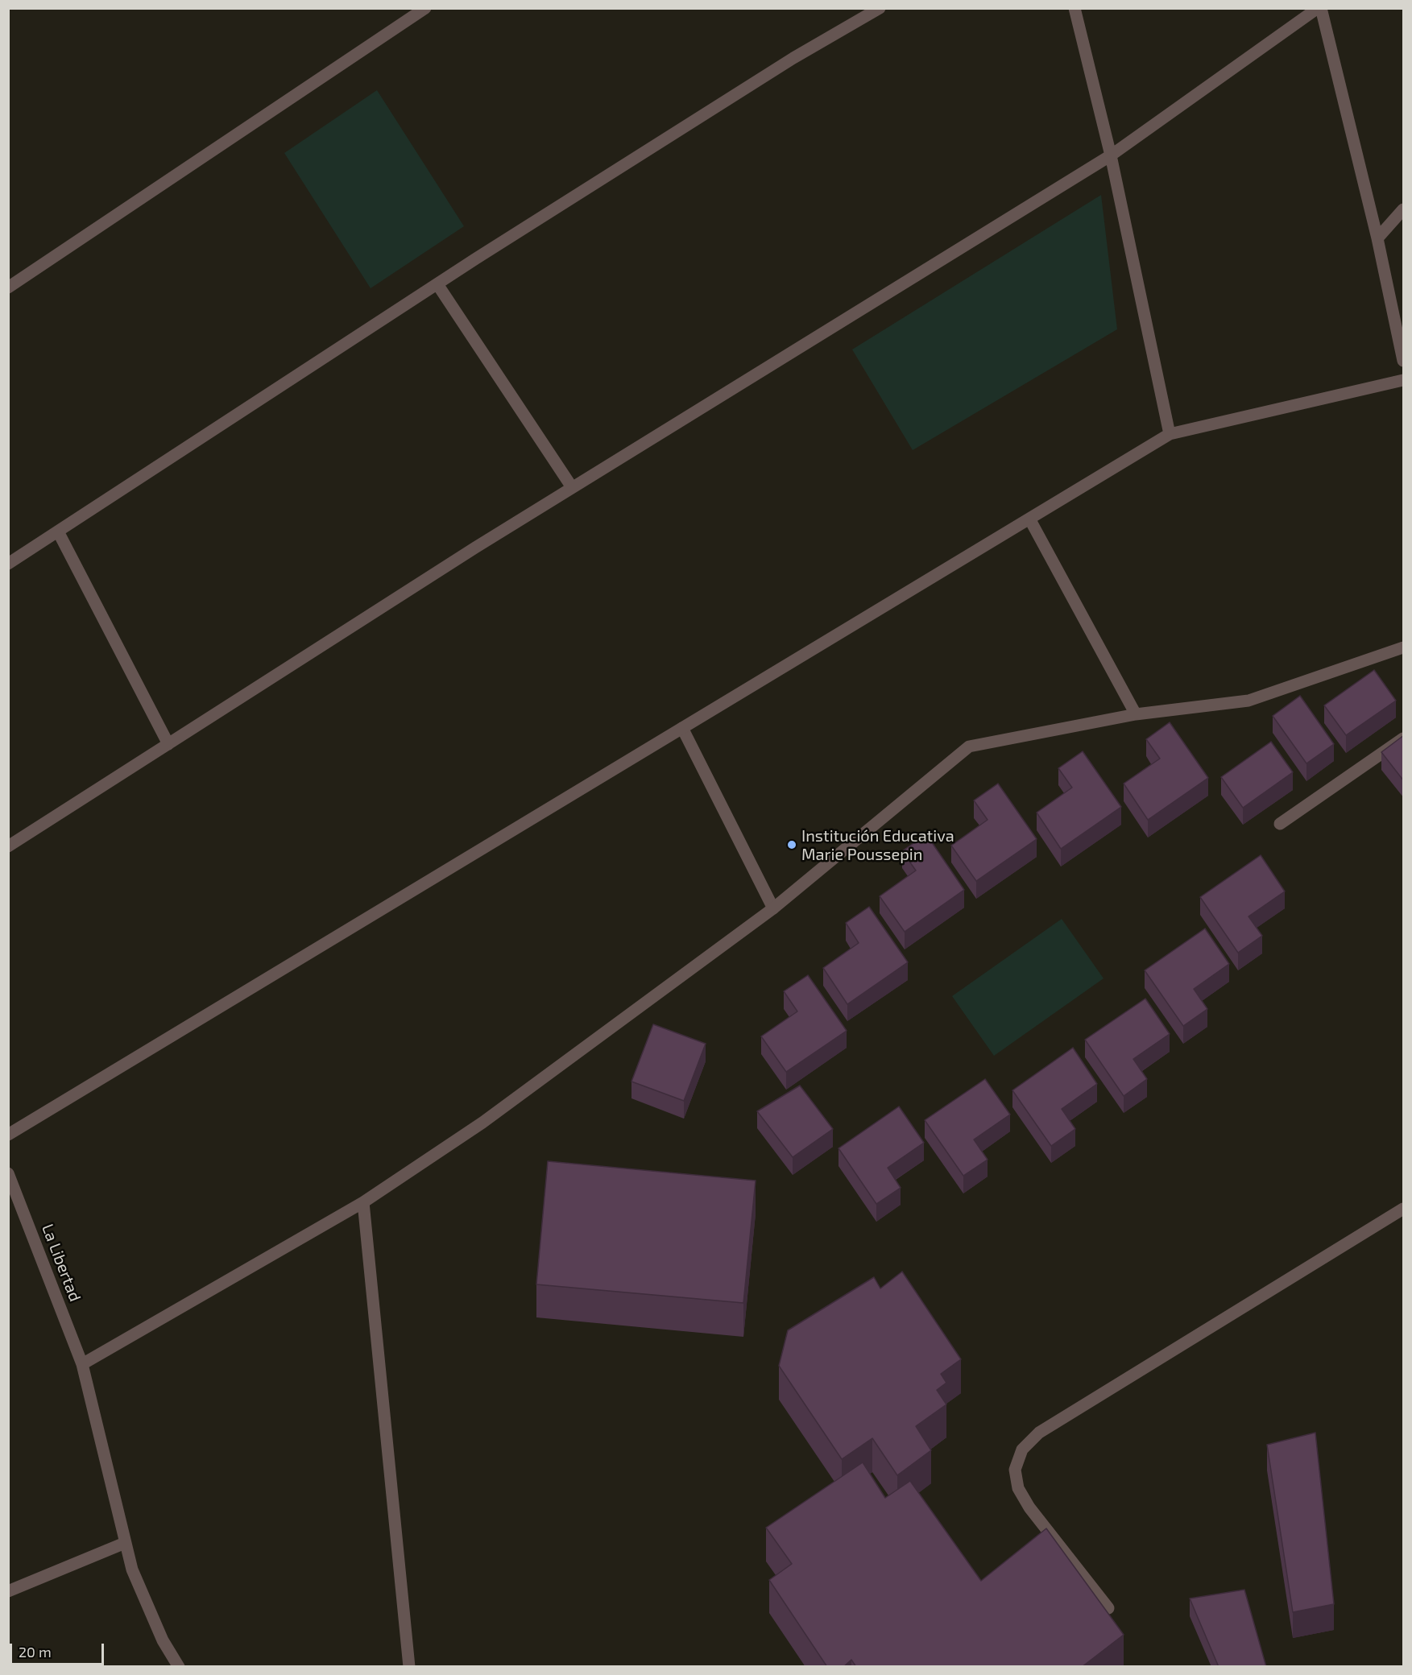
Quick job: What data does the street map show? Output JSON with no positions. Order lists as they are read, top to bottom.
{
  "streets": {
    "street": ["La Libertad"]
  },
  "places": ["Institución Educativa Marie Poussepin"],
  "scale_bar": "20 m"
}
